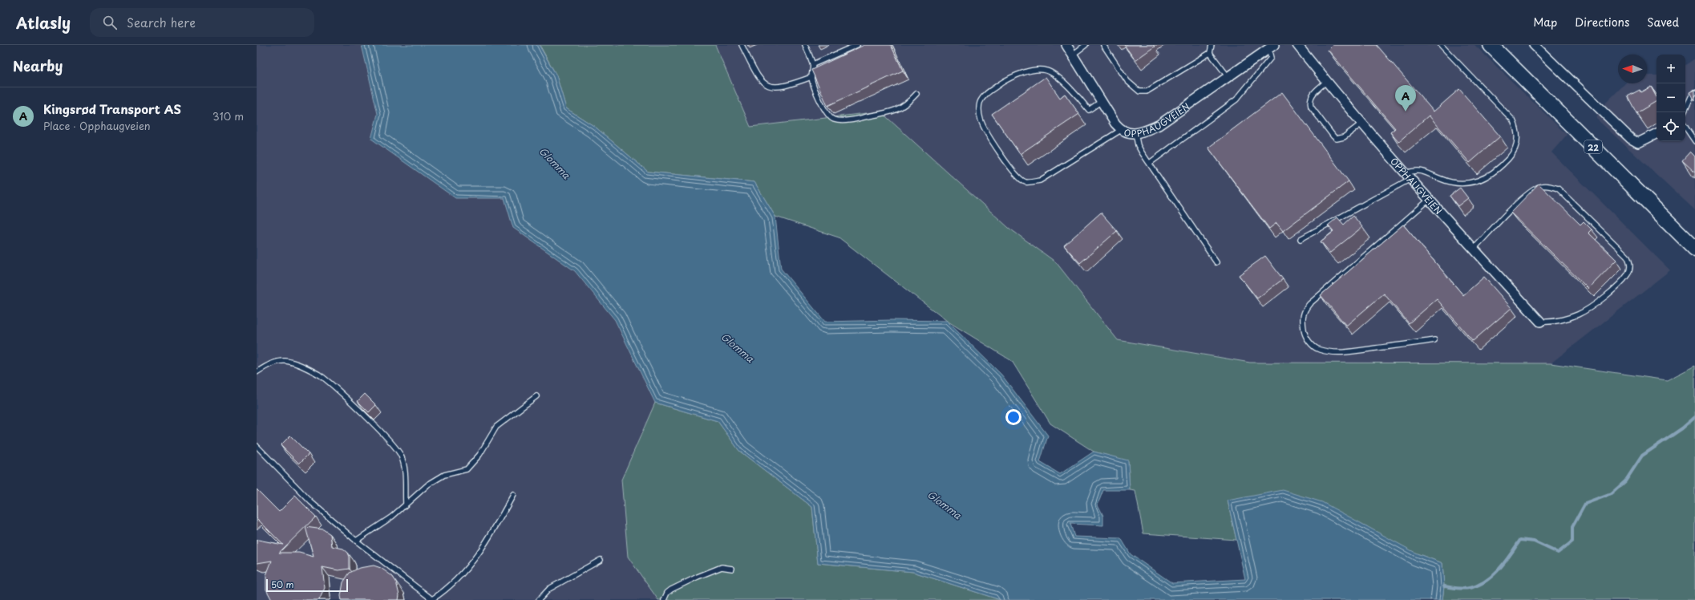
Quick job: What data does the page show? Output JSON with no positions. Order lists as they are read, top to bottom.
{
  "streets": {
    "highway": ["22"],
    "street": ["OPPHAUGVEIEN"]
  },
  "water": ["Glomma"],
  "scale_bar": "50 m",
  "north": "left",
  "page": {
    "header": "Atlasly",
    "search": "Search here",
    "nav": ["Map", "Directions", "Saved"],
    "heading": "Nearby",
    "map_buttons": ["+", "−"],
    "pins": "A",
    "list": [
      {
        "mark": "A",
        "name": "Kingsrød Transport AS",
        "note": "Place · Opphaugveien",
        "value": "310 m"
      }
    ],
    "scale": "50 m"
  }
}
